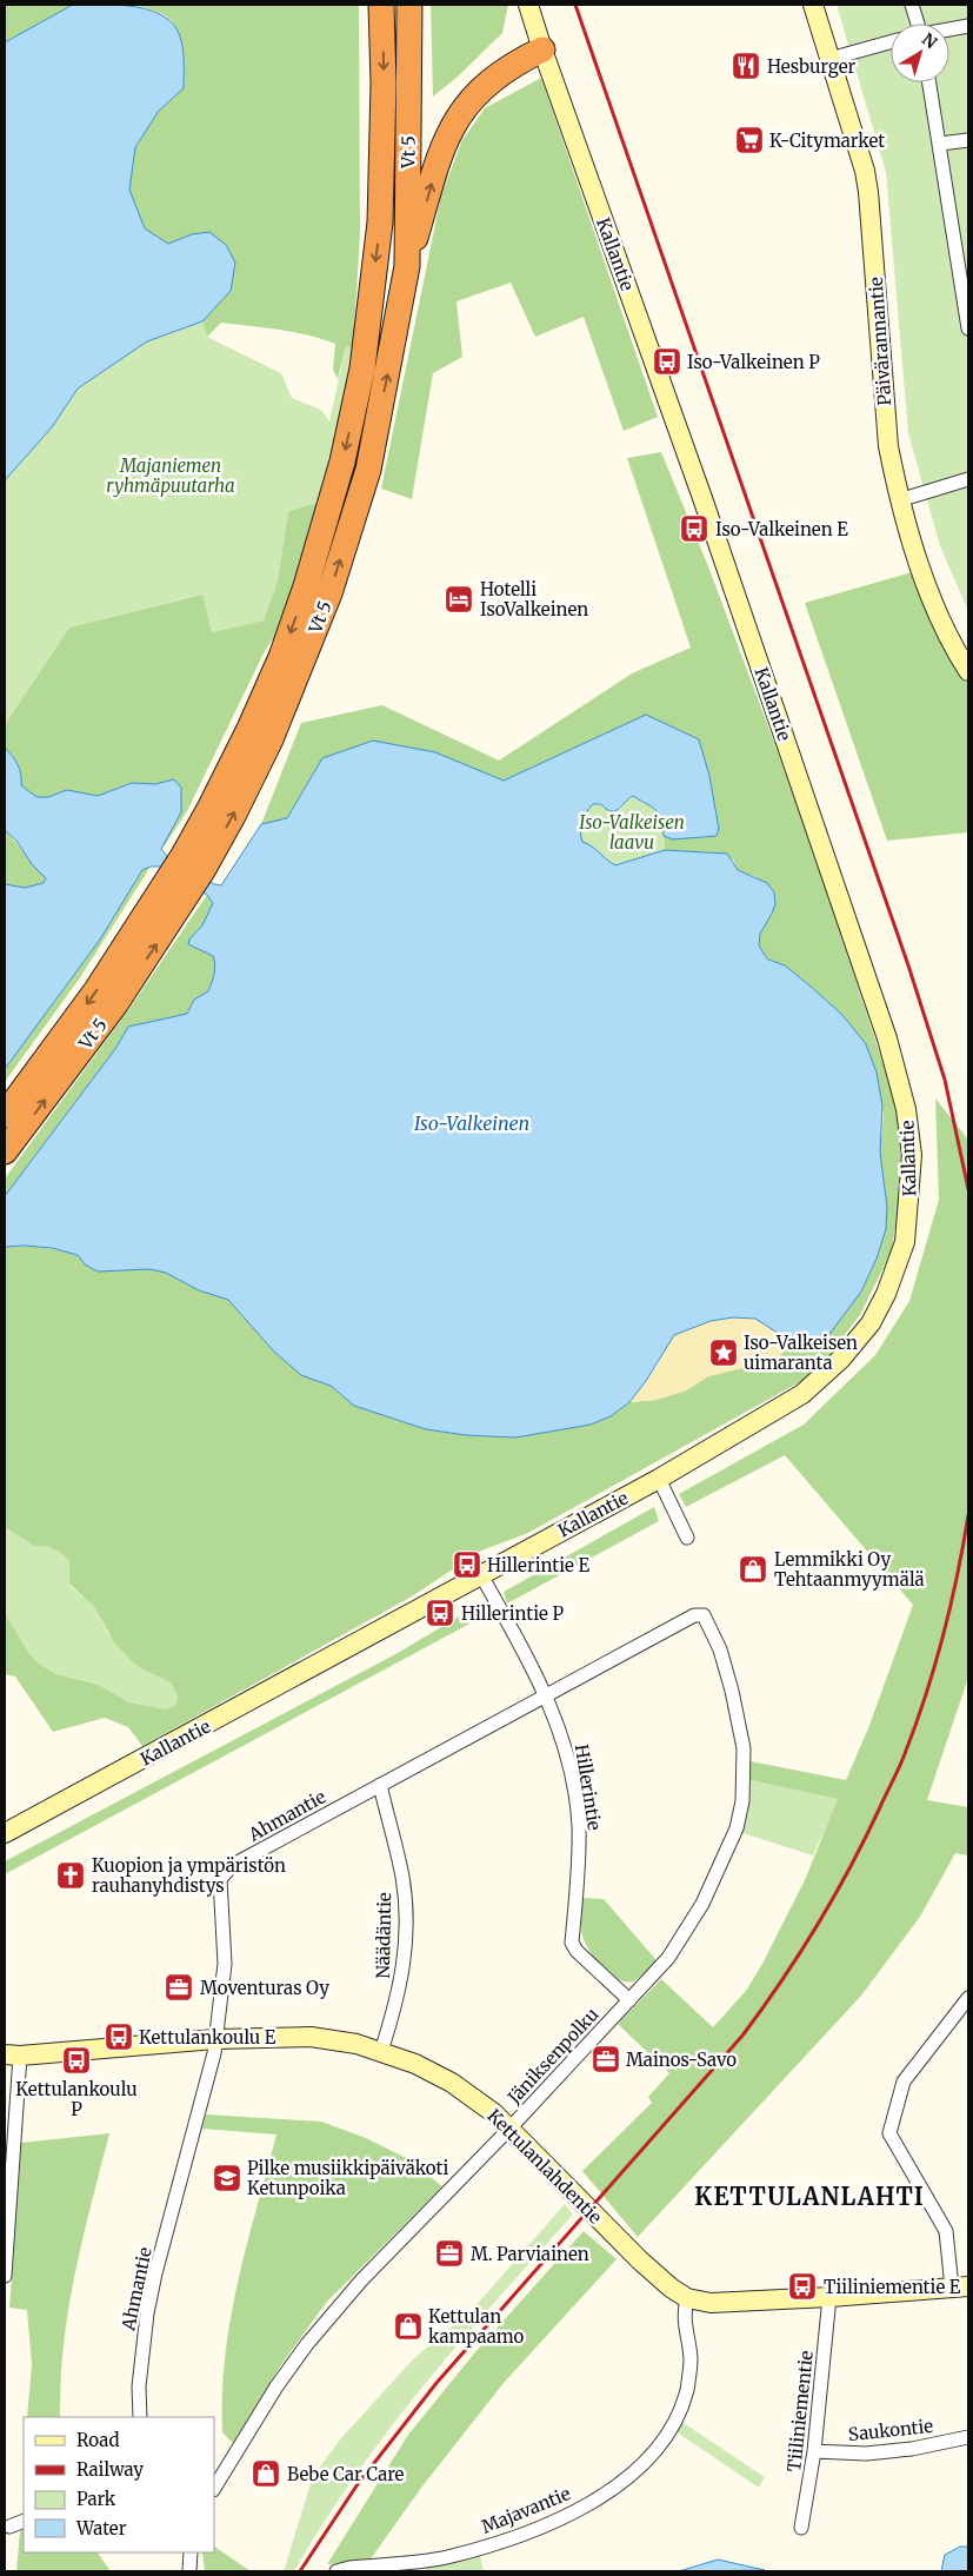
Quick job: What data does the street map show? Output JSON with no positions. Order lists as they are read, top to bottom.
{
  "streets": {
    "highway": ["Vt 5"],
    "main road": ["Kallantie", "Päivärannantie", "Kettulanlahdentie"],
    "street": [
      "Hillerintie",
      "Ahmantie",
      "Näädäntie",
      "Jäniksenpolku",
      "Tiiliniementie",
      "Saukontie",
      "Majavantie"
    ]
  },
  "crossings": [
    ["Kallantie", "Hillerintie"],
    ["Hillerintie", "Ahmantie"],
    ["Hillerintie", "Jäniksenpolku"],
    ["Ahmantie", "Näädäntie"],
    ["Ahmantie", "Jäniksenpolku"],
    ["Ahmantie", "Kettulanlahdentie"],
    ["Näädäntie", "Kettulanlahdentie"],
    ["Jäniksenpolku", "Kettulanlahdentie"],
    ["Kettulanlahdentie", "Tiiliniementie"],
    ["Kettulanlahdentie", "Majavantie"],
    ["Tiiliniementie", "Saukontie"]
  ],
  "districts": ["KETTULANLAHTI"],
  "water": ["Iso-Valkeinen"],
  "parks": ["Majaniemen ryhmäpuutarha", "Iso-Valkeisen laavu"],
  "places": {
    "restaurant": ["Hesburger"],
    "supermarket": ["K-Citymarket"],
    "bus stop": [
      "Iso-Valkeinen P",
      "Iso-Valkeinen E",
      "Hillerintie E",
      "Hillerintie P",
      "Kettulankoulu E",
      "Kettulankoulu P",
      "Tiiliniementie E"
    ],
    "hotel": ["Hotelli IsoValkeinen"],
    "place": ["Iso-Valkeisen uimaranta"],
    "shop": ["Lemmikki Oy Tehtaanmyymälä", "Kettulan kampaamo", "Bebe Car Care"],
    "church": ["Kuopion ja ympäristön rauhanyhdistys"],
    "office": ["Moventuras Oy", "Mainos-Savo", "M. Parviainen"],
    "school or university": ["Pilke musiikkipäiväkoti Ketunpoika"]
  },
  "legend": [
    "Road",
    "Railway",
    "Park",
    "Water"
  ],
  "north": "top right"
}
